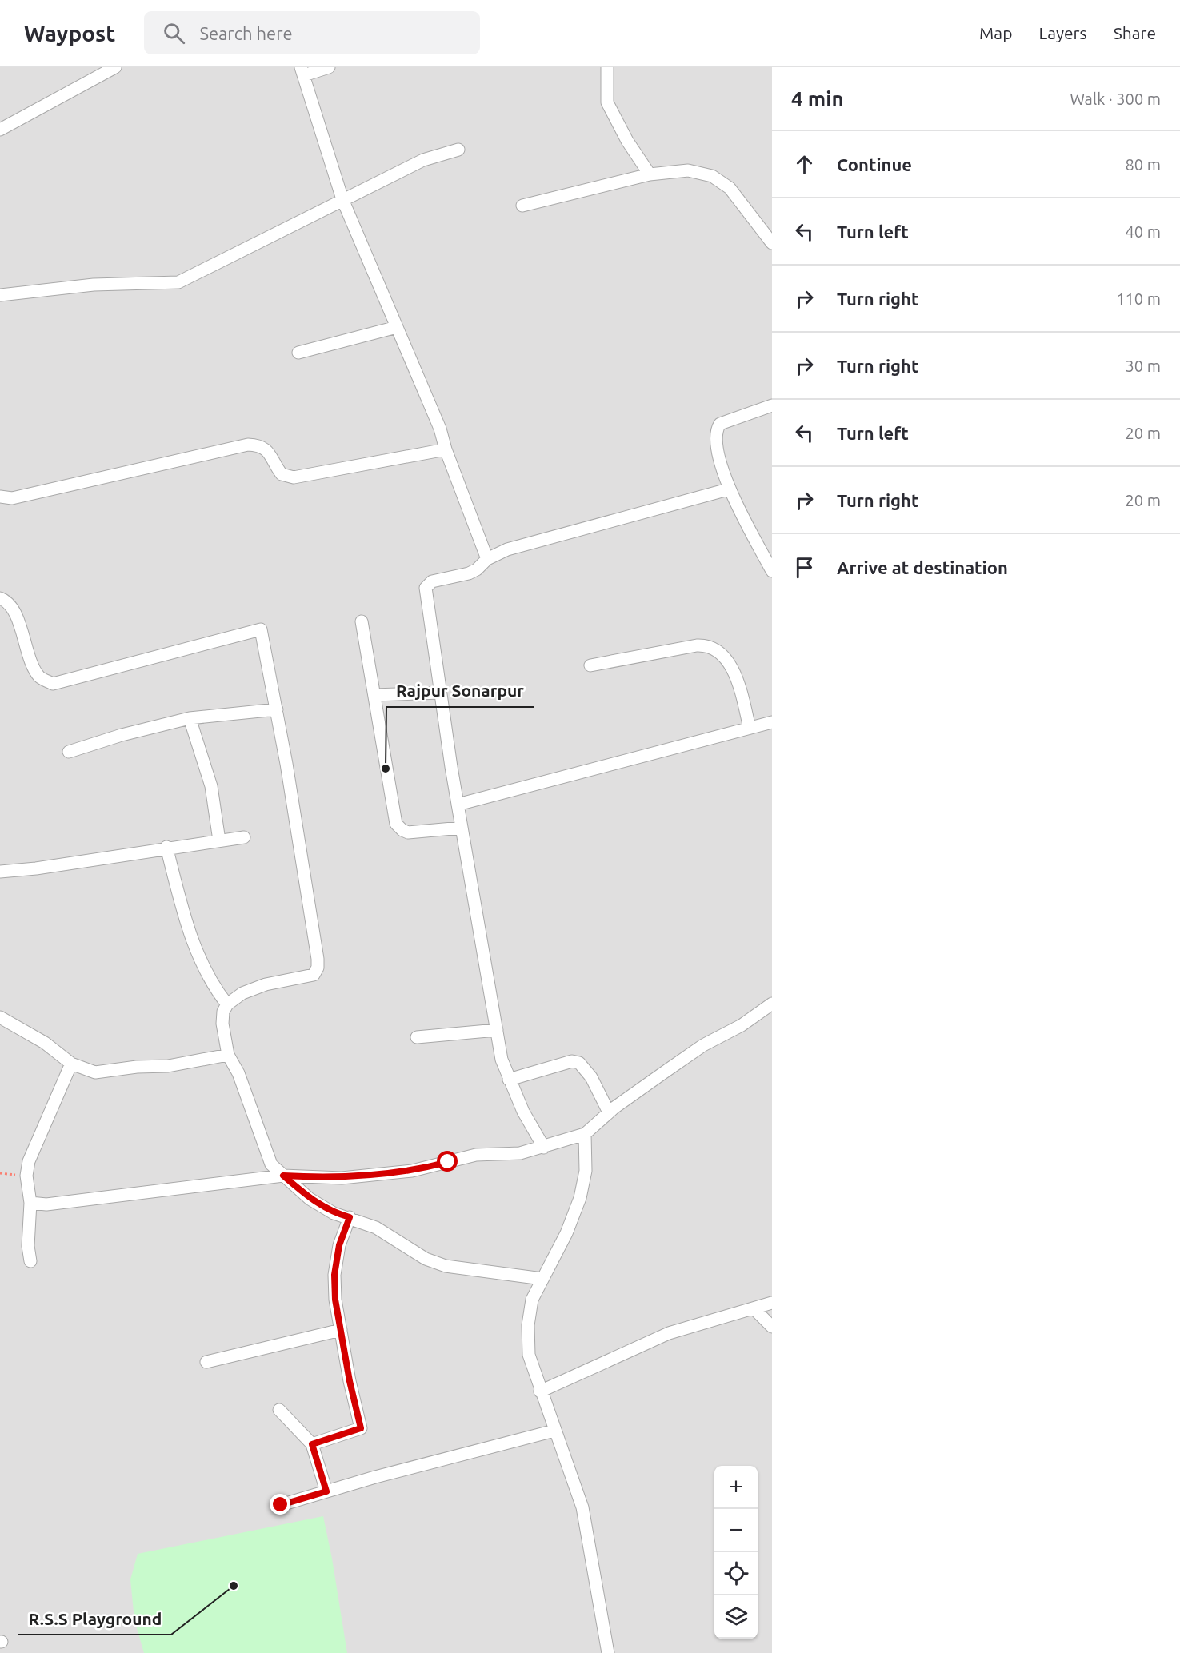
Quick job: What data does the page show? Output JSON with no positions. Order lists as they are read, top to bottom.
{
  "places": ["Rajpur Sonarpur", "R.S.S Playground"],
  "page": {
    "header": "Waypost",
    "search": "Search here",
    "nav": ["Map", "Layers", "Share"],
    "heading": ["4 min", "Walk · 300 m"],
    "list": [
      ["Continue", "80 m"],
      ["Turn left", "40 m"],
      ["Turn right", "110 m"],
      ["Turn right", "30 m"],
      ["Turn left", "20 m"],
      ["Turn right", "20 m"],
      "Arrive at destination"
    ],
    "map_buttons": ["+", "−"]
  }
}
